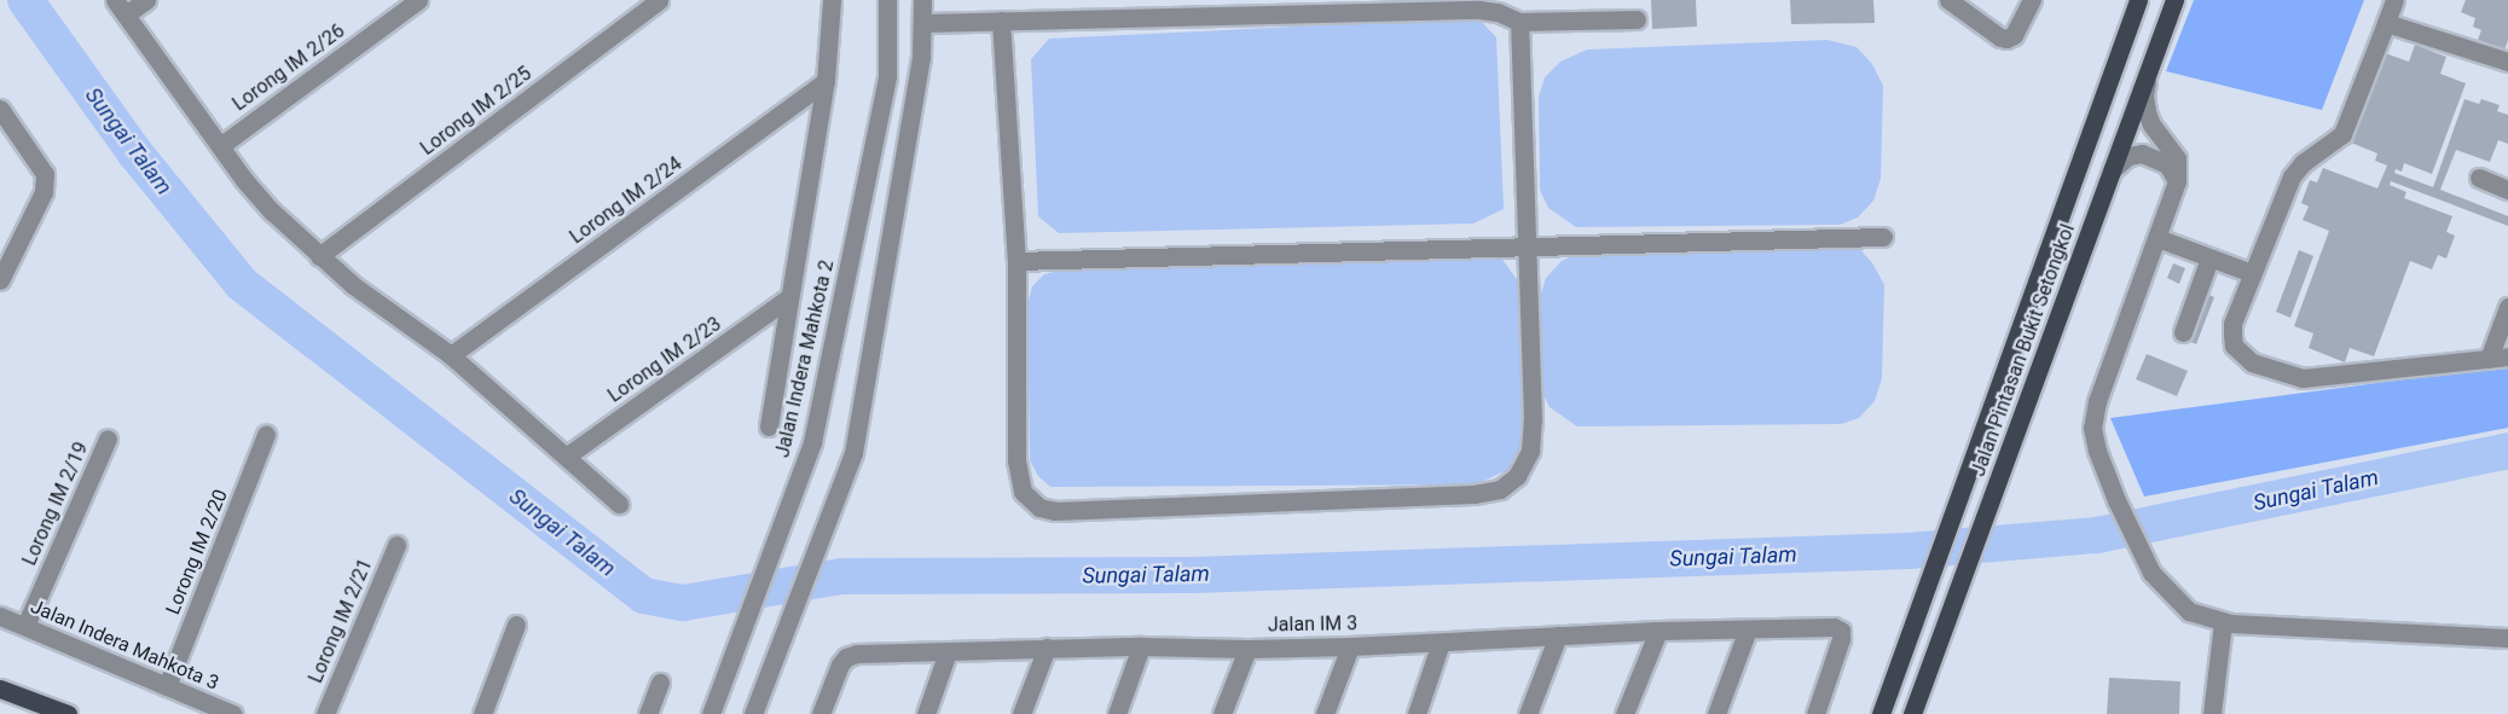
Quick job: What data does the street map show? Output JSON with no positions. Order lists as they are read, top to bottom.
{
  "streets": {
    "main road": ["Jalan Pintasan Bukit Setongkol"],
    "street": [
      "Lorong IM 2/26",
      "Lorong IM 2/25",
      "Lorong IM 2/24",
      "Jalan Indera Mahkota 2",
      "Lorong IM 2/23",
      "Lorong IM 2/19",
      "Lorong IM 2/20",
      "Lorong IM 2/21",
      "Jalan IM 3",
      "Jalan Indera Mahkota 3"
    ]
  },
  "crossings": [
    ["Lorong IM 2/19", "Jalan Indera Mahkota 3"],
    ["Lorong IM 2/20", "Jalan Indera Mahkota 3"]
  ],
  "water": ["Sungai Talam"]
}
